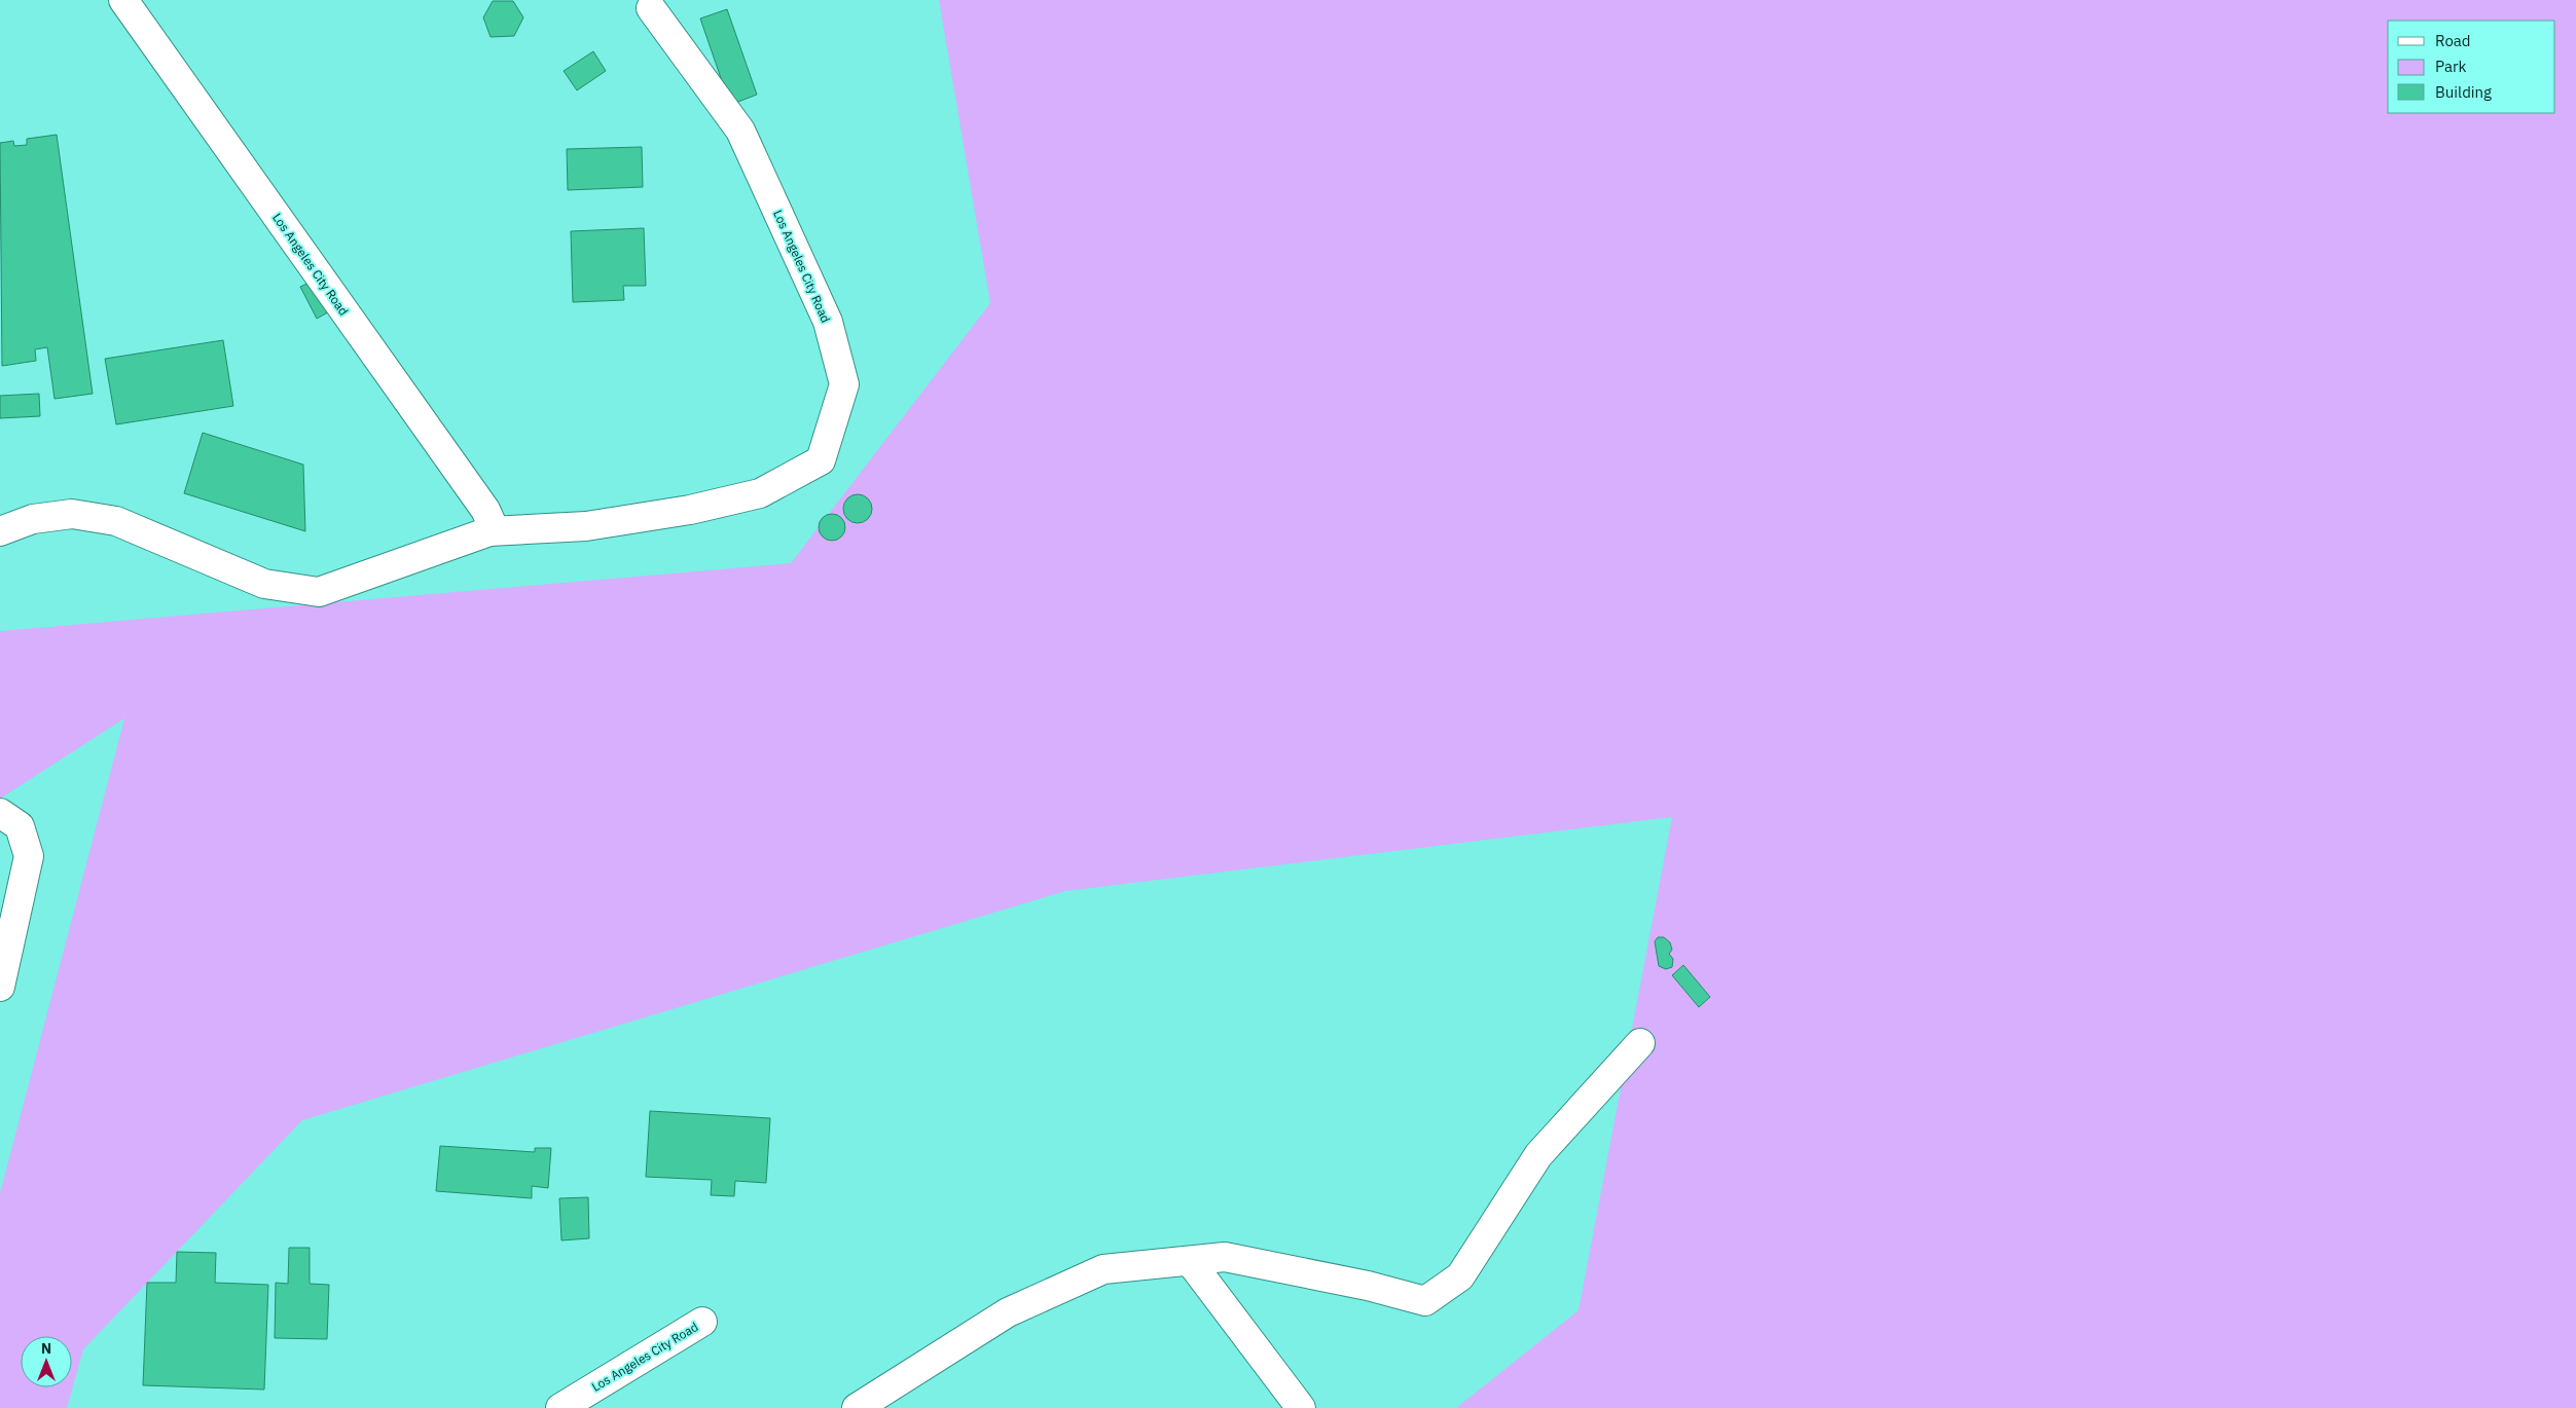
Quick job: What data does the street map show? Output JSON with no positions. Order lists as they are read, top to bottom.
{
  "streets": {
    "lane": ["Los Angeles City Road"]
  },
  "legend": ["Road", "Park", "Building"],
  "north": "top"
}
